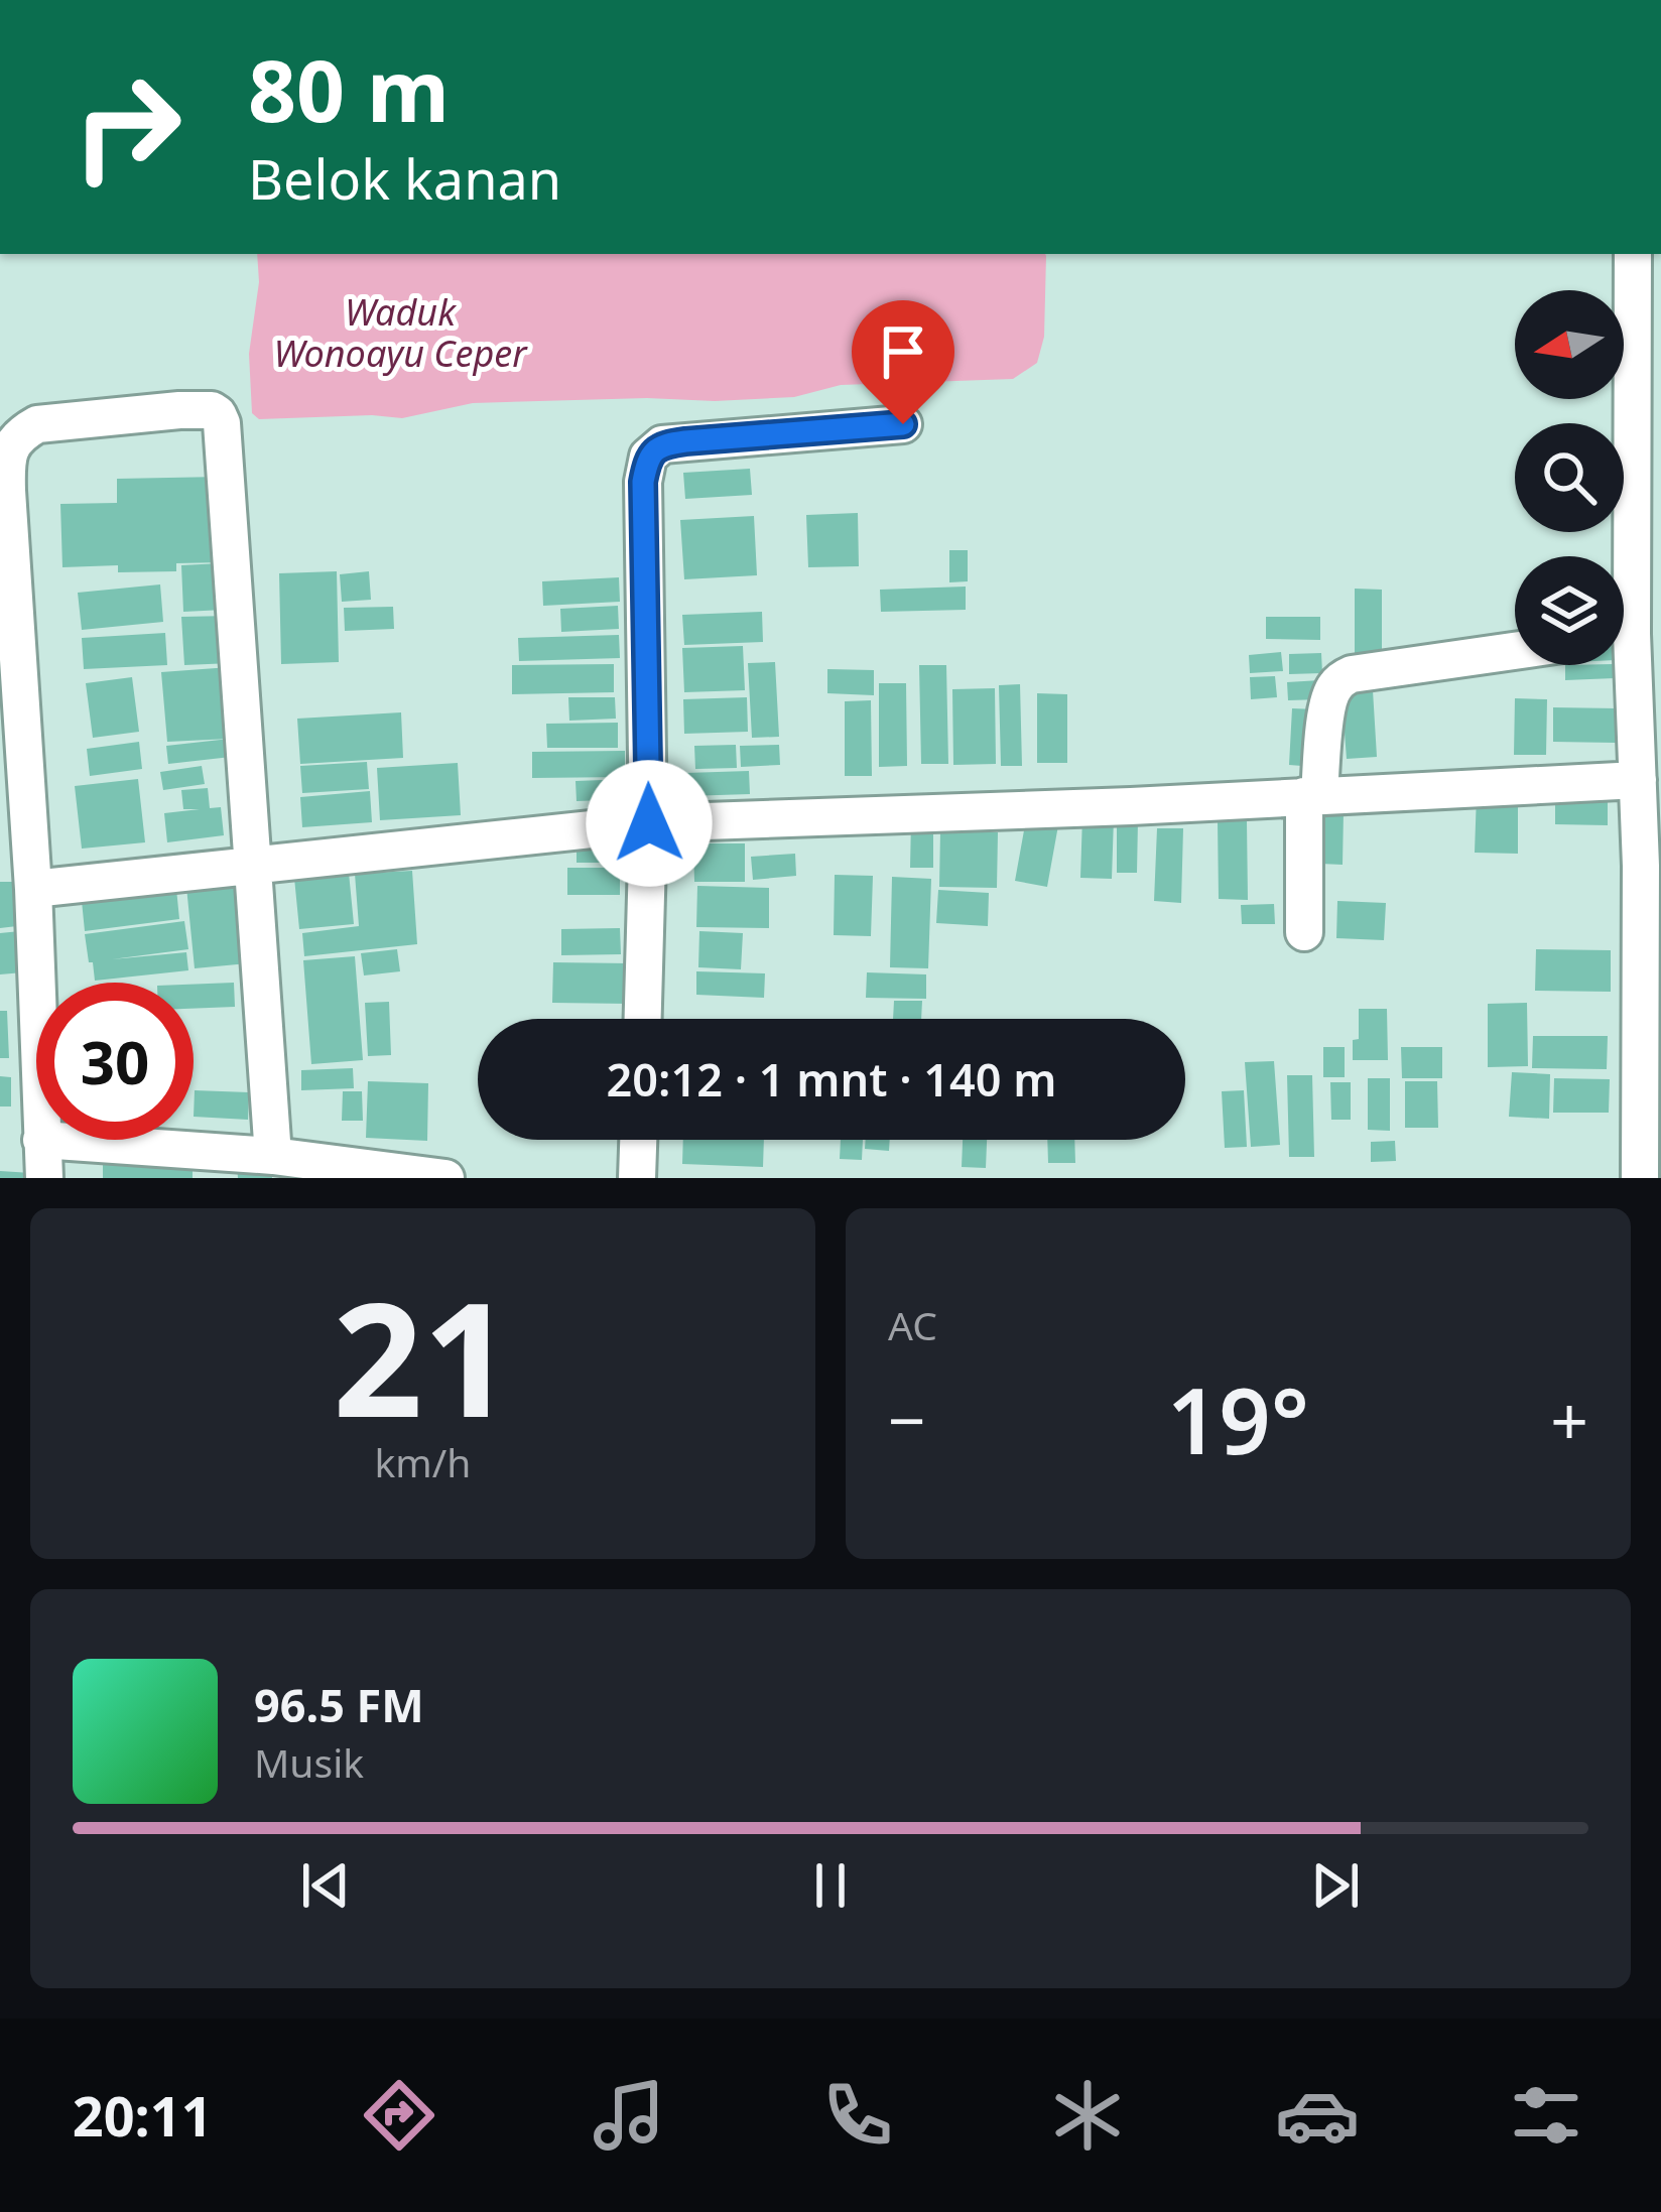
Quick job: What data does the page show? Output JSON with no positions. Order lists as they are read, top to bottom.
{
  "water": ["Waduk Wonoayu Ceper"],
  "north": "left",
  "page": {
    "turn": ["80 m", "Belok kanan"],
    "limit": "30",
    "trip": "20:12 · 1 mnt · 140 m",
    "tile": [
      ["21", "km/h"],
      "AC"
    ],
    "heat": ["−", "19°", "+"],
    "song": ["96.5 FM", "Musik"],
    "tabs": "20:11"
  }
}
